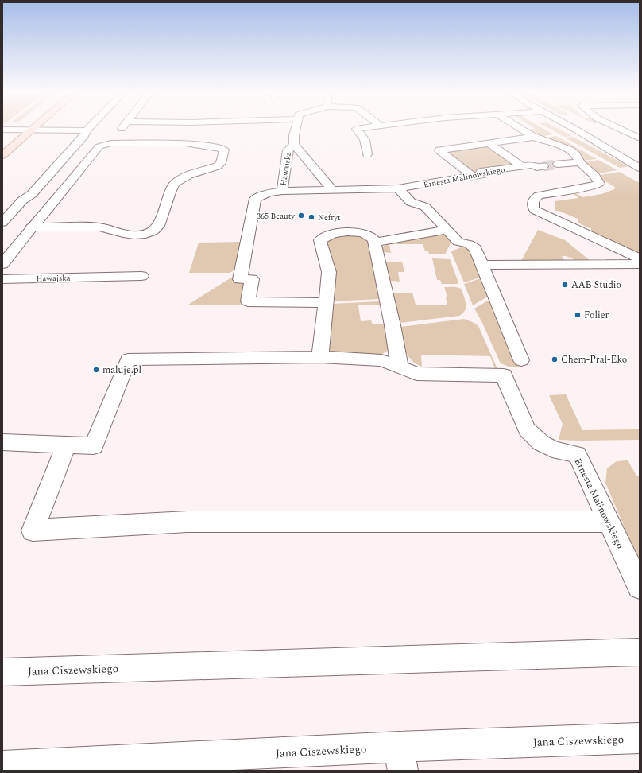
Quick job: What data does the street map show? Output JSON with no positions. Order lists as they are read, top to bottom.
{
  "streets": {
    "street": ["Hawajska", "Ernesta Malinowskiego", "Jana Ciszewskiego"]
  },
  "crossings": [
    ["Hawajska", "Ernesta Malinowskiego"]
  ],
  "places": [
    "365 Beauty",
    "Nefryt",
    "AAB Studio",
    "Folier",
    "Chem-Pral-Eko",
    "maluje.pl"
  ]
}
